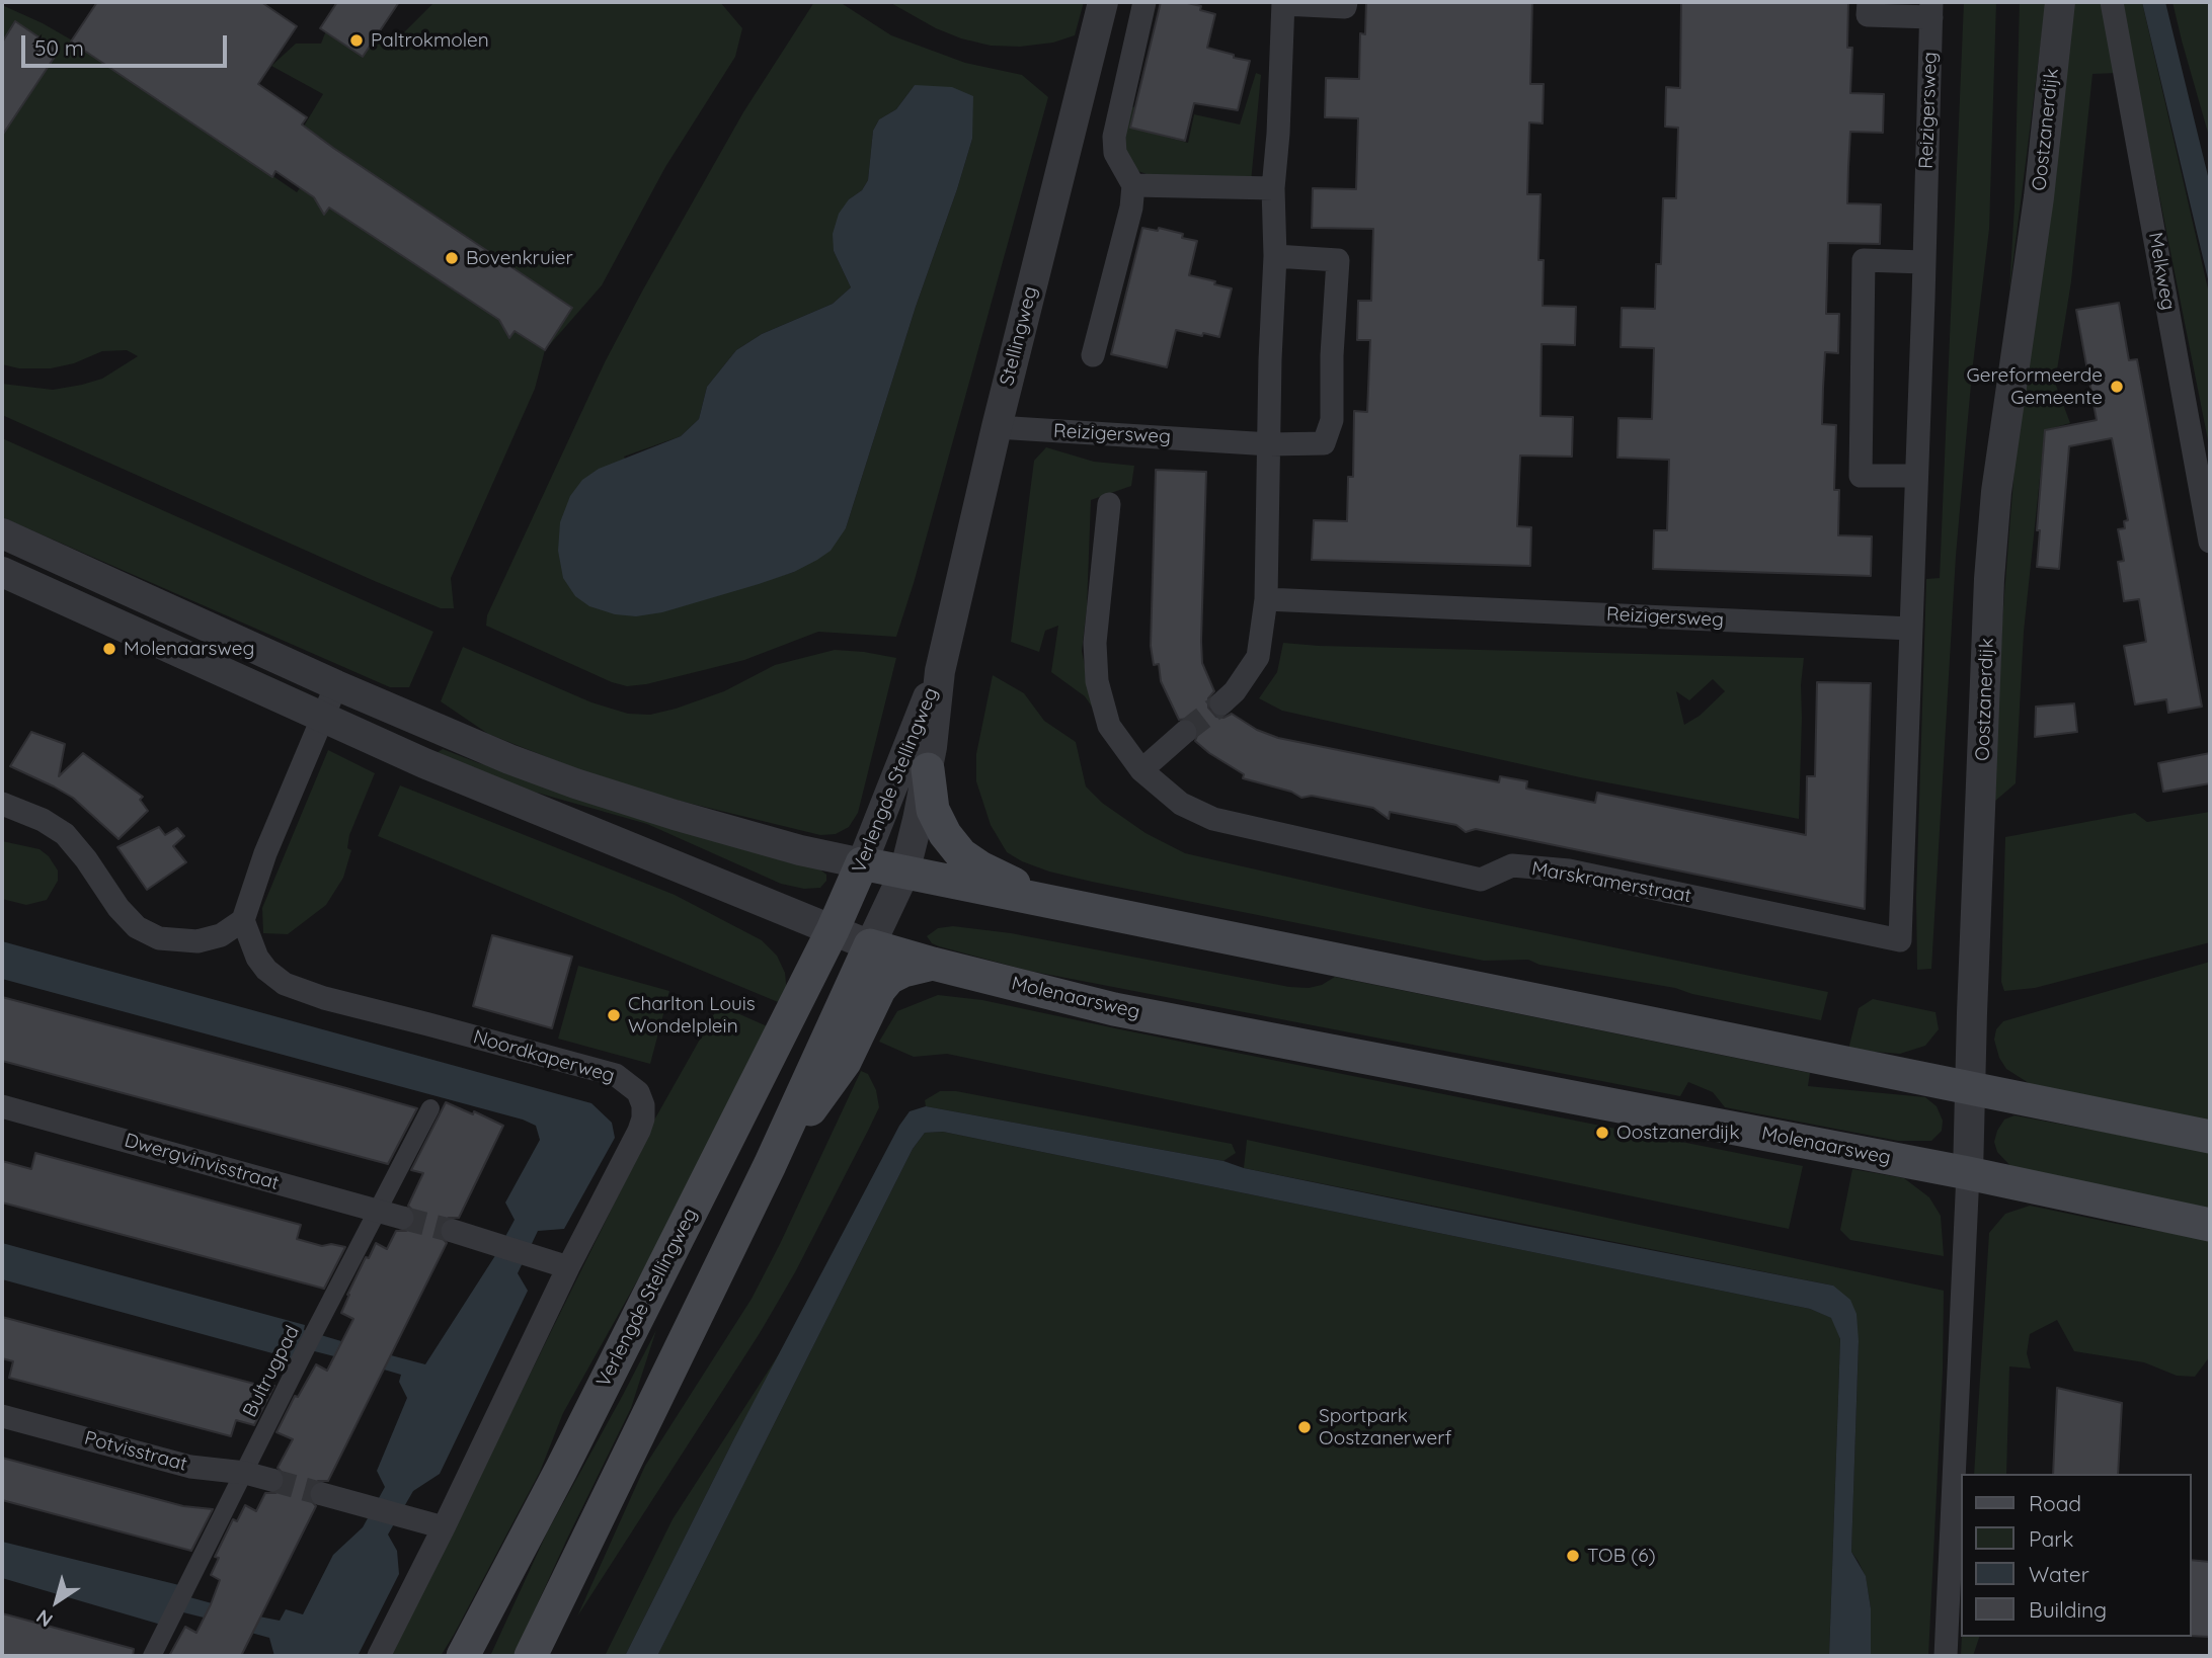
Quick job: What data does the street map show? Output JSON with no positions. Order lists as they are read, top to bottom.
{
  "streets": {
    "main road": ["Verlengde Stellingweg", "Molenaarsweg"],
    "street": [
      "Reizigersweg",
      "Oostzanerdijk",
      "Melkweg",
      "Stellingweg",
      "Marskramerstraat",
      "Noordkaperweg",
      "Dwergvinvisstraat",
      "Bultrugpad",
      "Potvisstraat"
    ]
  },
  "crossings": [
    ["Reizigersweg", "Stellingweg"],
    ["Reizigersweg", "Marskramerstraat"],
    ["Oostzanerdijk", "Molenaarsweg"],
    ["Stellingweg", "Verlengde Stellingweg"],
    ["Verlengde Stellingweg", "Molenaarsweg"],
    ["Dwergvinvisstraat", "Bultrugpad"],
    ["Bultrugpad", "Potvisstraat"]
  ],
  "places": [
    "Paltrokmolen",
    "Bovenkruier",
    "Gereformeerde Gemeente",
    "Molenaarsweg",
    "Charlton Louis Wondelplein",
    "Oostzanerdijk",
    "Sportpark Oostzanerwerf",
    "TOB (6)"
  ],
  "legend": [
    "Road",
    "Park",
    "Water",
    "Building"
  ],
  "scale_bar": "50 m",
  "north": "bottom left"
}
